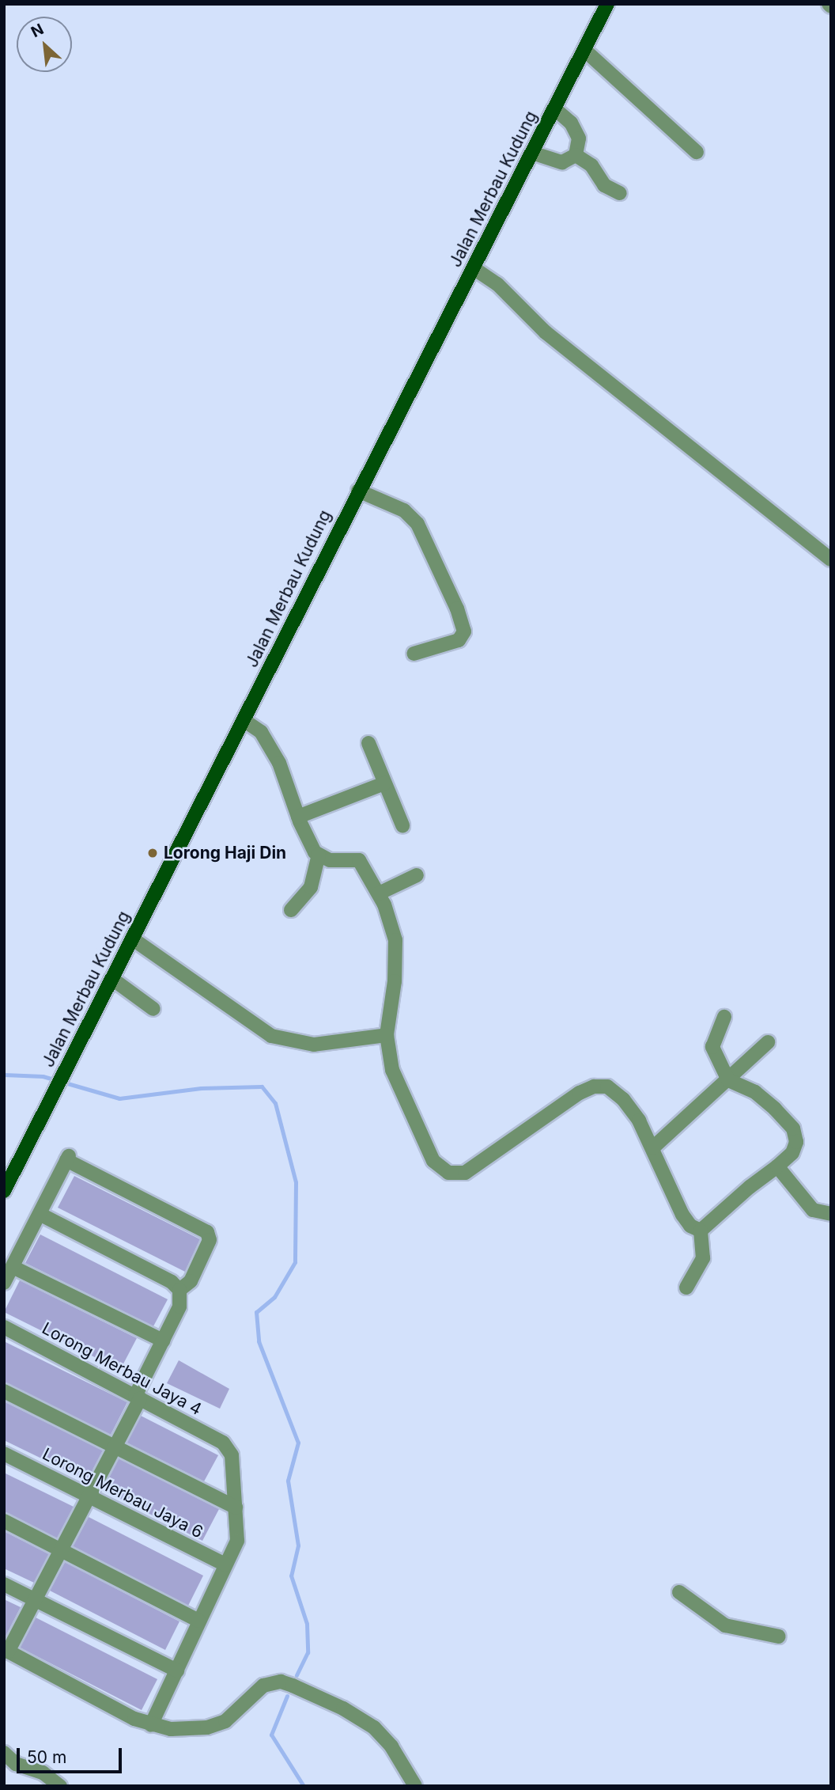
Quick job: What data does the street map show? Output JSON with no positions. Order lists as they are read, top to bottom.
{
  "streets": {
    "main road": ["Jalan Merbau Kudung"],
    "street": ["Lorong Merbau Jaya 4", "Lorong Merbau Jaya 6"]
  },
  "places": ["Lorong Haji Din"],
  "scale_bar": "50 m",
  "north": "top left"
}
